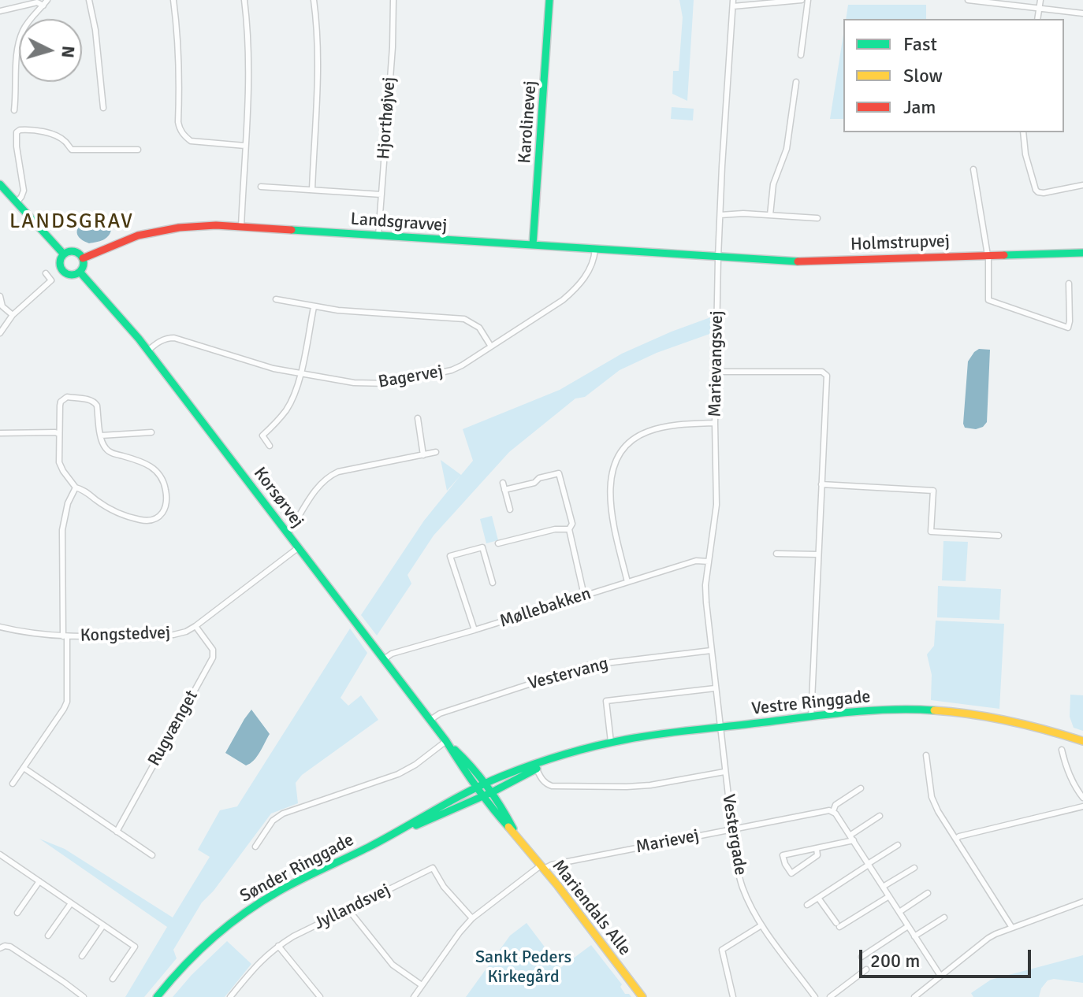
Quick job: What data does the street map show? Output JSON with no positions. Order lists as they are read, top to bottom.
{
  "streets": {
    "street": [
      "Hjorthøjvej",
      "Karolinevej",
      "Landsgravvej",
      "Holmstrupvej",
      "Marievangsvej",
      "Bagervej",
      "Korsørvej",
      "Møllebakken",
      "Kongstedvej",
      "Vestervang",
      "Vestre Ringgade",
      "Rugvænget",
      "Vestergade",
      "Marievej",
      "Sønder Ringgade",
      "Jyllandsvej",
      "Mariendals Alle"
    ]
  },
  "crossings": [
    ["Hjorthøjvej", "Landsgravvej"],
    ["Karolinevej", "Landsgravvej"],
    ["Landsgravvej", "Holmstrupvej"],
    ["Landsgravvej", "Marievangsvej"],
    ["Landsgravvej", "Bagervej"],
    ["Landsgravvej", "Korsørvej"],
    ["Holmstrupvej", "Marievangsvej"],
    ["Marievangsvej", "Møllebakken"],
    ["Marievangsvej", "Vestervang"],
    ["Marievangsvej", "Vestre Ringgade"],
    ["Marievangsvej", "Vestergade"],
    ["Bagervej", "Korsørvej"],
    ["Korsørvej", "Møllebakken"],
    ["Korsørvej", "Kongstedvej"],
    ["Korsørvej", "Vestervang"],
    ["Korsørvej", "Vestre Ringgade"],
    ["Korsørvej", "Sønder Ringgade"],
    ["Korsørvej", "Mariendals Alle"],
    ["Kongstedvej", "Rugvænget"],
    ["Vestre Ringgade", "Vestergade"],
    ["Vestre Ringgade", "Sønder Ringgade"],
    ["Vestre Ringgade", "Mariendals Alle"],
    ["Vestergade", "Marievej"],
    ["Marievej", "Mariendals Alle"],
    ["Sønder Ringgade", "Mariendals Alle"]
  ],
  "districts": ["LANDSGRAV"],
  "parks": ["Sankt Peders Kirkegård"],
  "legend": ["Fast", "Slow", "Jam"],
  "scale_bar": "200 m",
  "north": "right"
}
